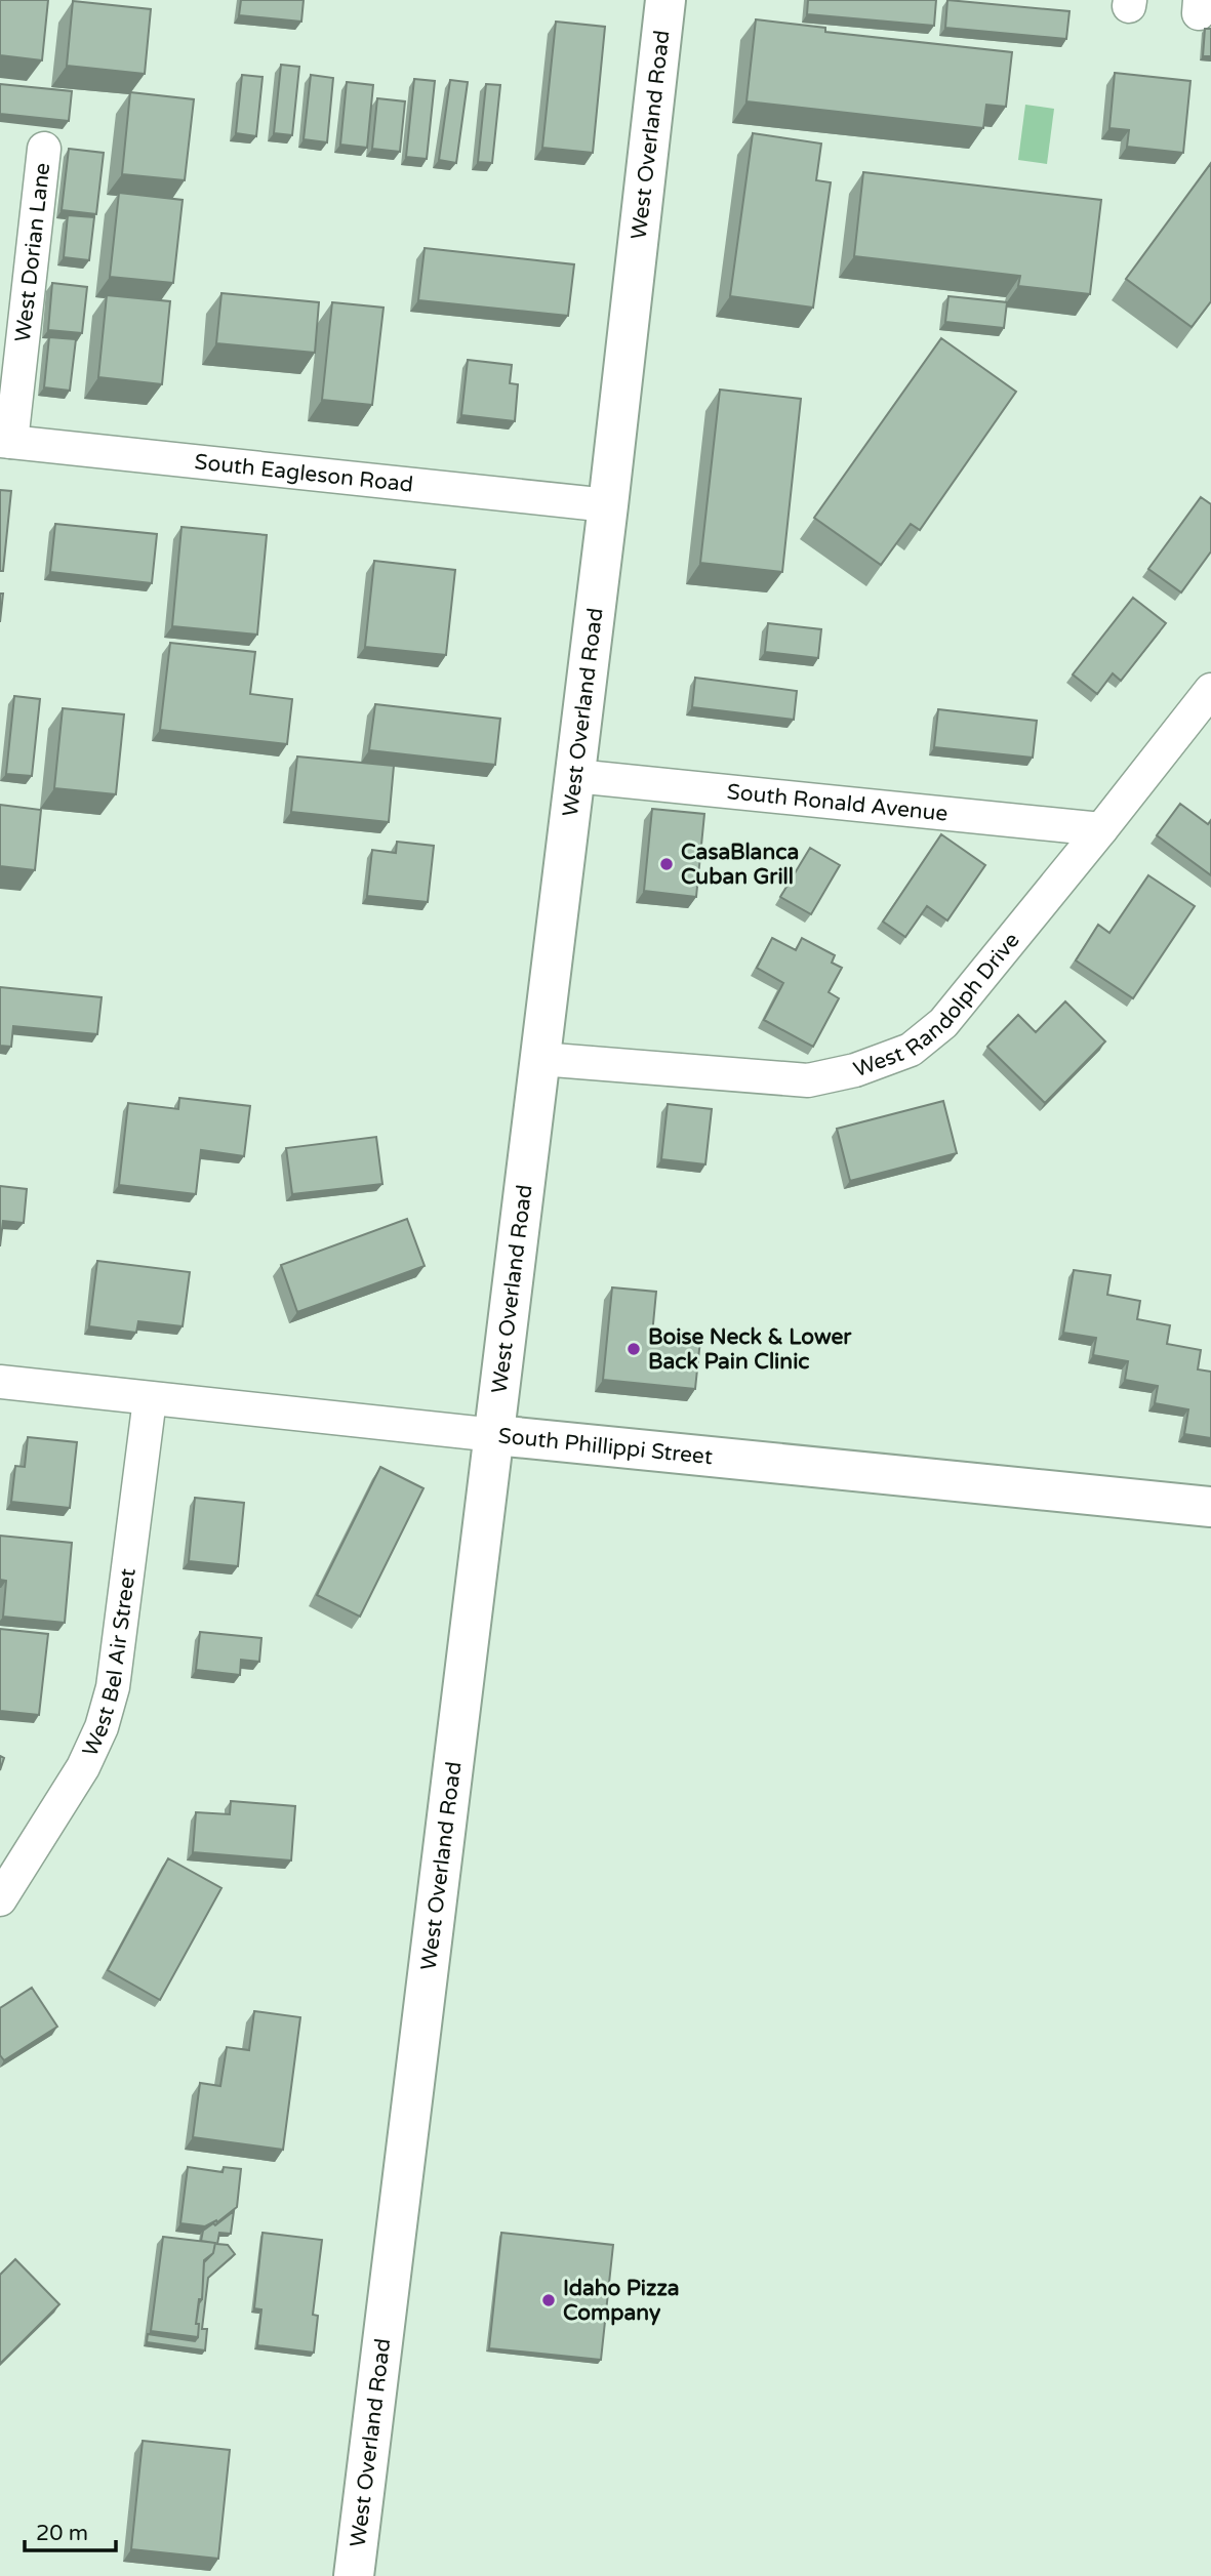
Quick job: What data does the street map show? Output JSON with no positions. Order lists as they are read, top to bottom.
{
  "streets": {
    "main road": ["West Overland Road", "South Phillippi Street"],
    "street": [
      "West Dorian Lane",
      "South Eagleson Road",
      "South Ronald Avenue",
      "West Randolph Drive",
      "West Bel Air Street"
    ]
  },
  "crossings": [
    ["West Overland Road", "South Eagleson Road"],
    ["West Overland Road", "South Ronald Avenue"],
    ["West Overland Road", "West Randolph Drive"],
    ["West Overland Road", "South Phillippi Street"],
    ["West Dorian Lane", "South Eagleson Road"],
    ["South Ronald Avenue", "West Randolph Drive"],
    ["South Phillippi Street", "West Bel Air Street"]
  ],
  "places": ["CasaBlanca Cuban Grill", "Boise Neck & Lower Back Pain Clinic", "Idaho Pizza Company"],
  "scale_bar": "20 m"
}
